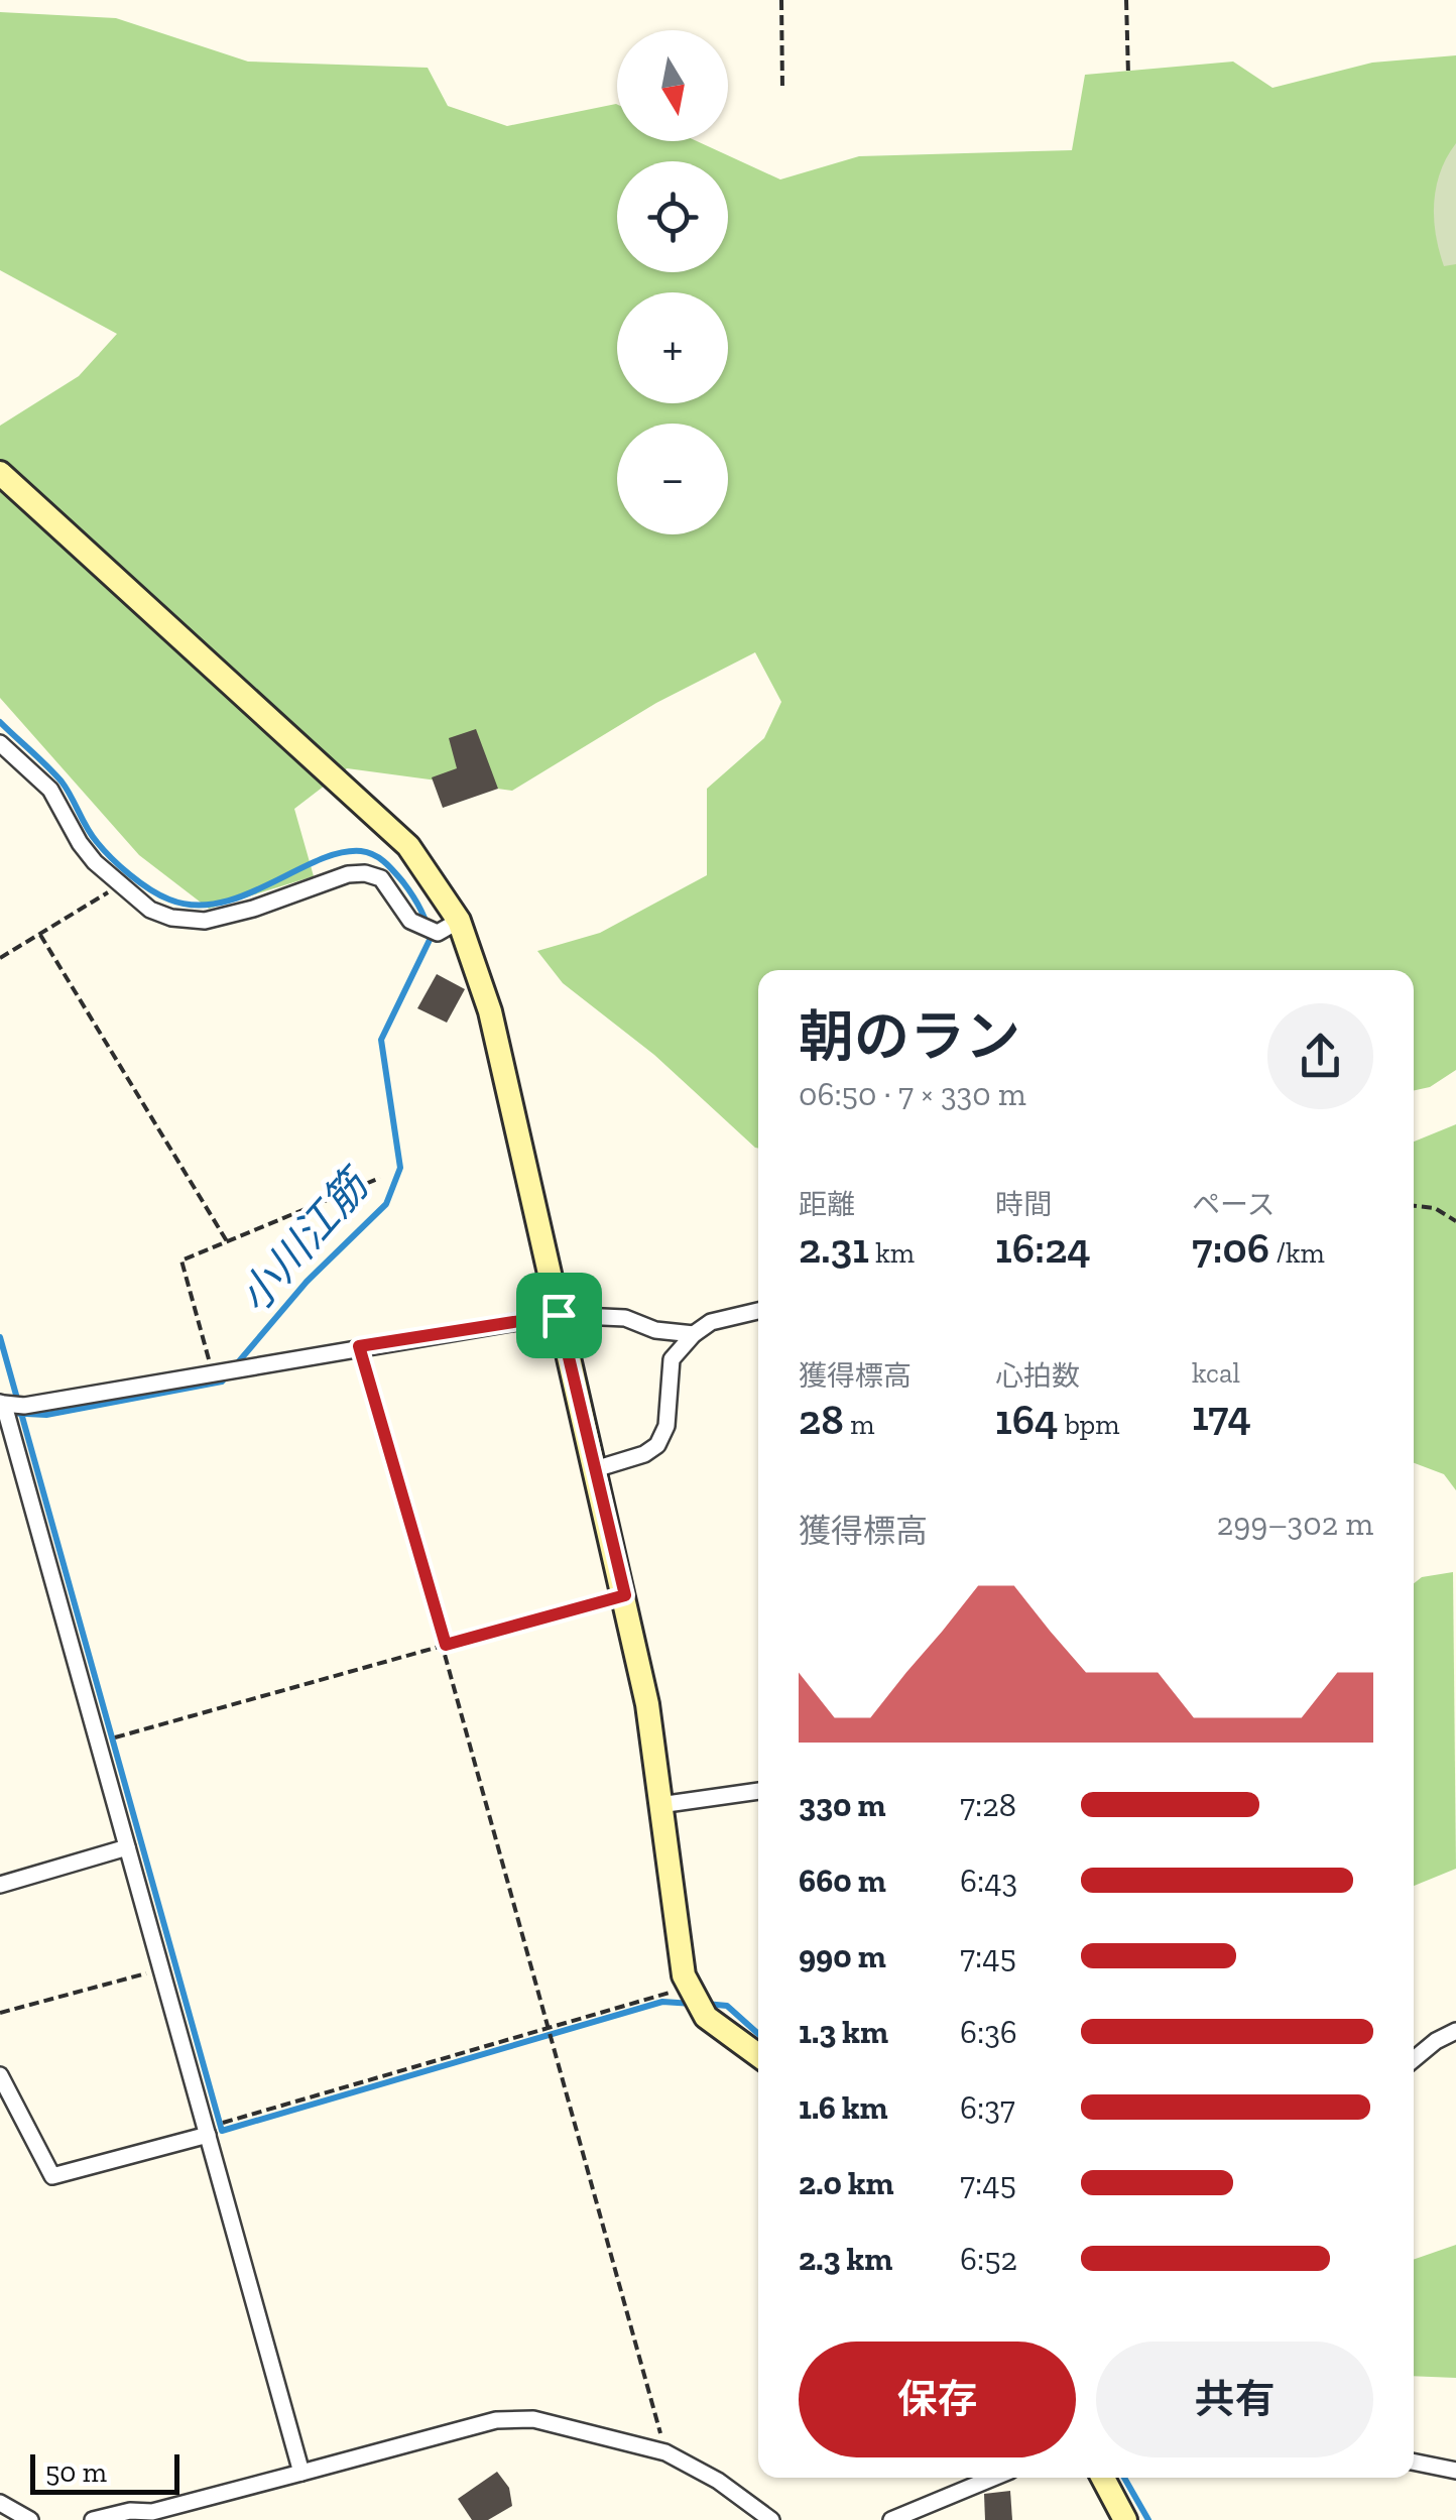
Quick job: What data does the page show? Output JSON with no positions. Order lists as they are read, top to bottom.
{
  "water": ["小川江筋"],
  "scale_bar": "50 m",
  "north": "bottom",
  "page": {
    "map_buttons": ["+", "−"],
    "heading": ["朝のラン", "06:50 · 7 × 330 m"],
    "stats": [
      ["距離", "2.31 km"],
      ["時間", "16:24"],
      ["ペース", "7:06 /km"],
      ["獲得標高", "28 m"],
      ["心拍数", "164 bpm"],
      ["kcal", "174"]
    ],
    "chart": ["獲得標高", "299–302 m"],
    "list": [
      {
        "name": "330 m",
        "note": "7:28"
      },
      {
        "name": "660 m",
        "note": "6:43"
      },
      {
        "name": "990 m",
        "note": "7:45"
      },
      {
        "name": "1.3 km",
        "note": "6:36"
      },
      {
        "name": "1.6 km",
        "note": "6:37"
      },
      {
        "name": "2.0 km",
        "note": "7:45"
      },
      {
        "name": "2.3 km",
        "note": "6:52"
      }
    ],
    "buttons": ["保存", "共有"],
    "scale": "50 m"
  }
}
